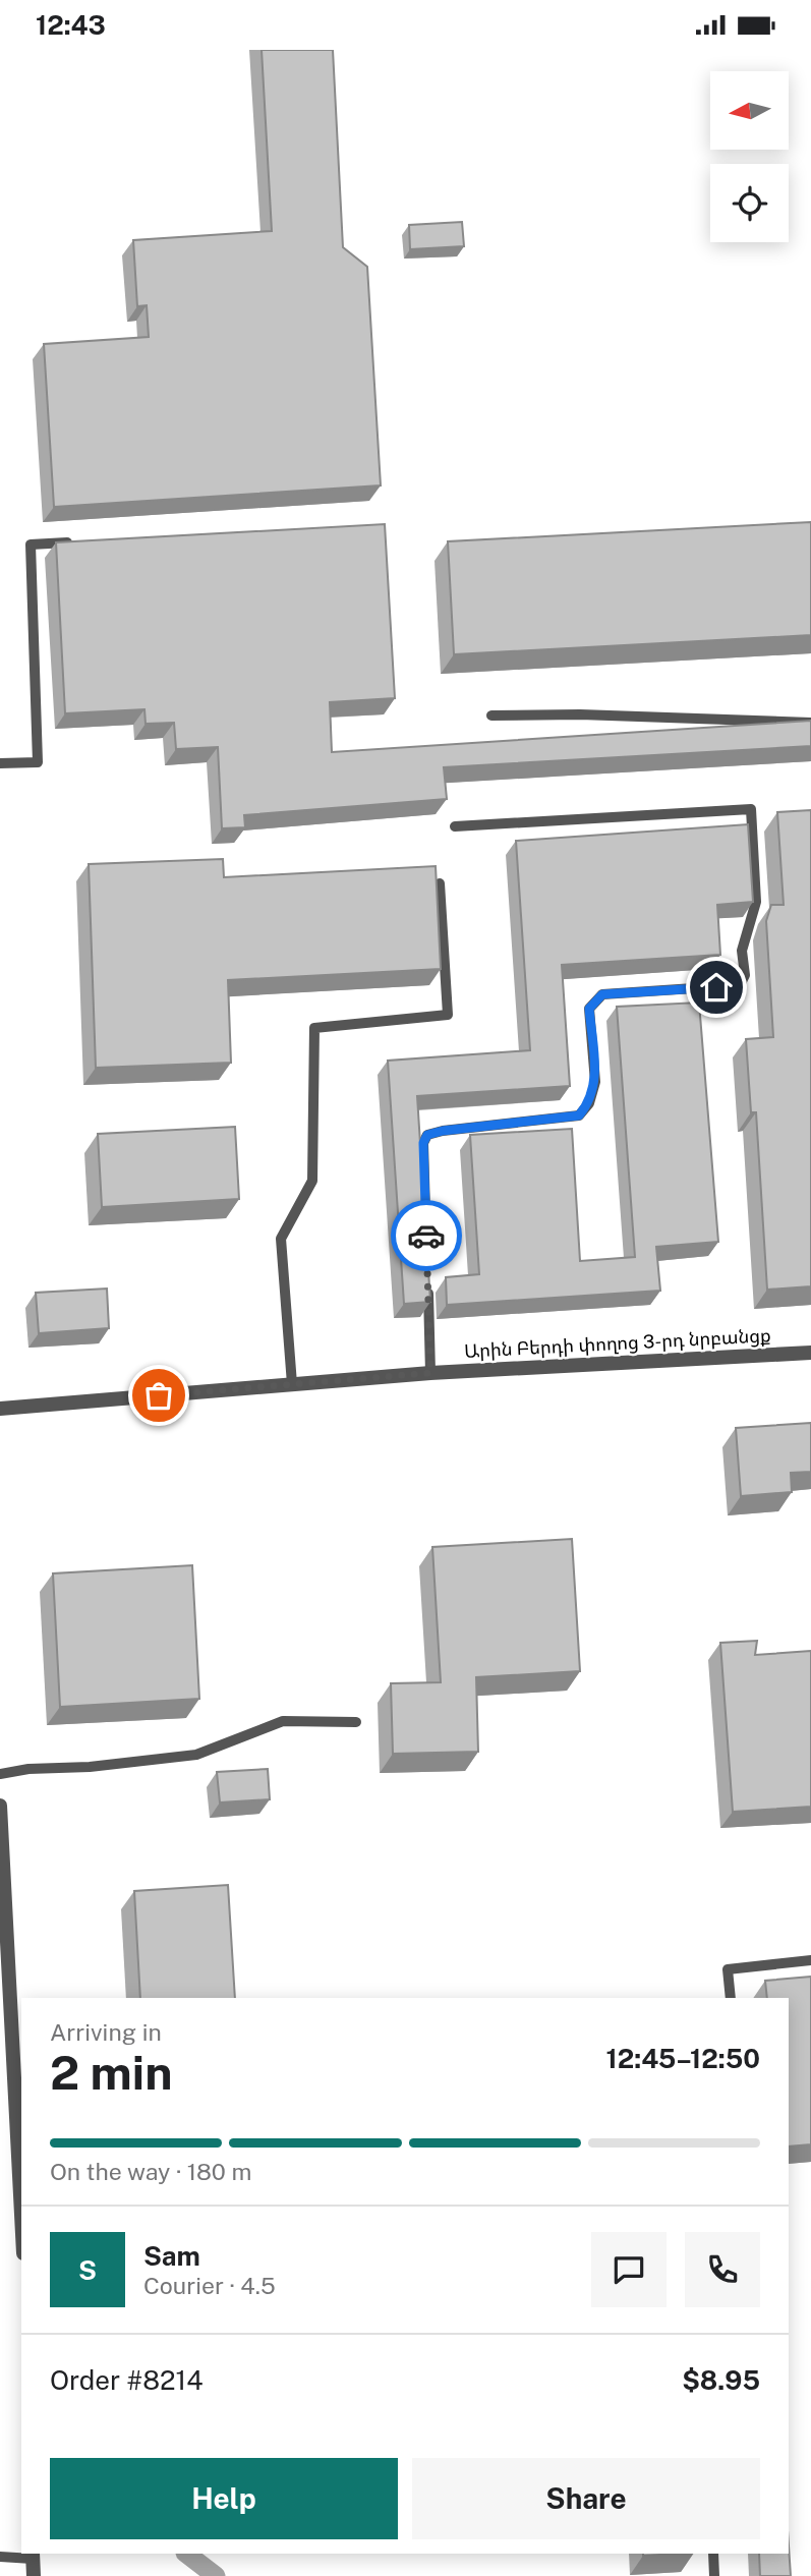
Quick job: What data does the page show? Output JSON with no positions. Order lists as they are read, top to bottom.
{
  "streets": {
    "street": ["Արին Բերդի փողոց 3-րդ նրբանցք"]
  },
  "north": "left",
  "page": {
    "status": "12:43",
    "heading": ["2 min", "Arriving in", "12:45–12:50"],
    "panel": [
      "Sam",
      "Courier · 4.5",
      "Order #8214",
      "$8.95"
    ],
    "bar": "On the way · 180 m",
    "round": "S",
    "buttons": ["Help", "Share"]
  }
}
